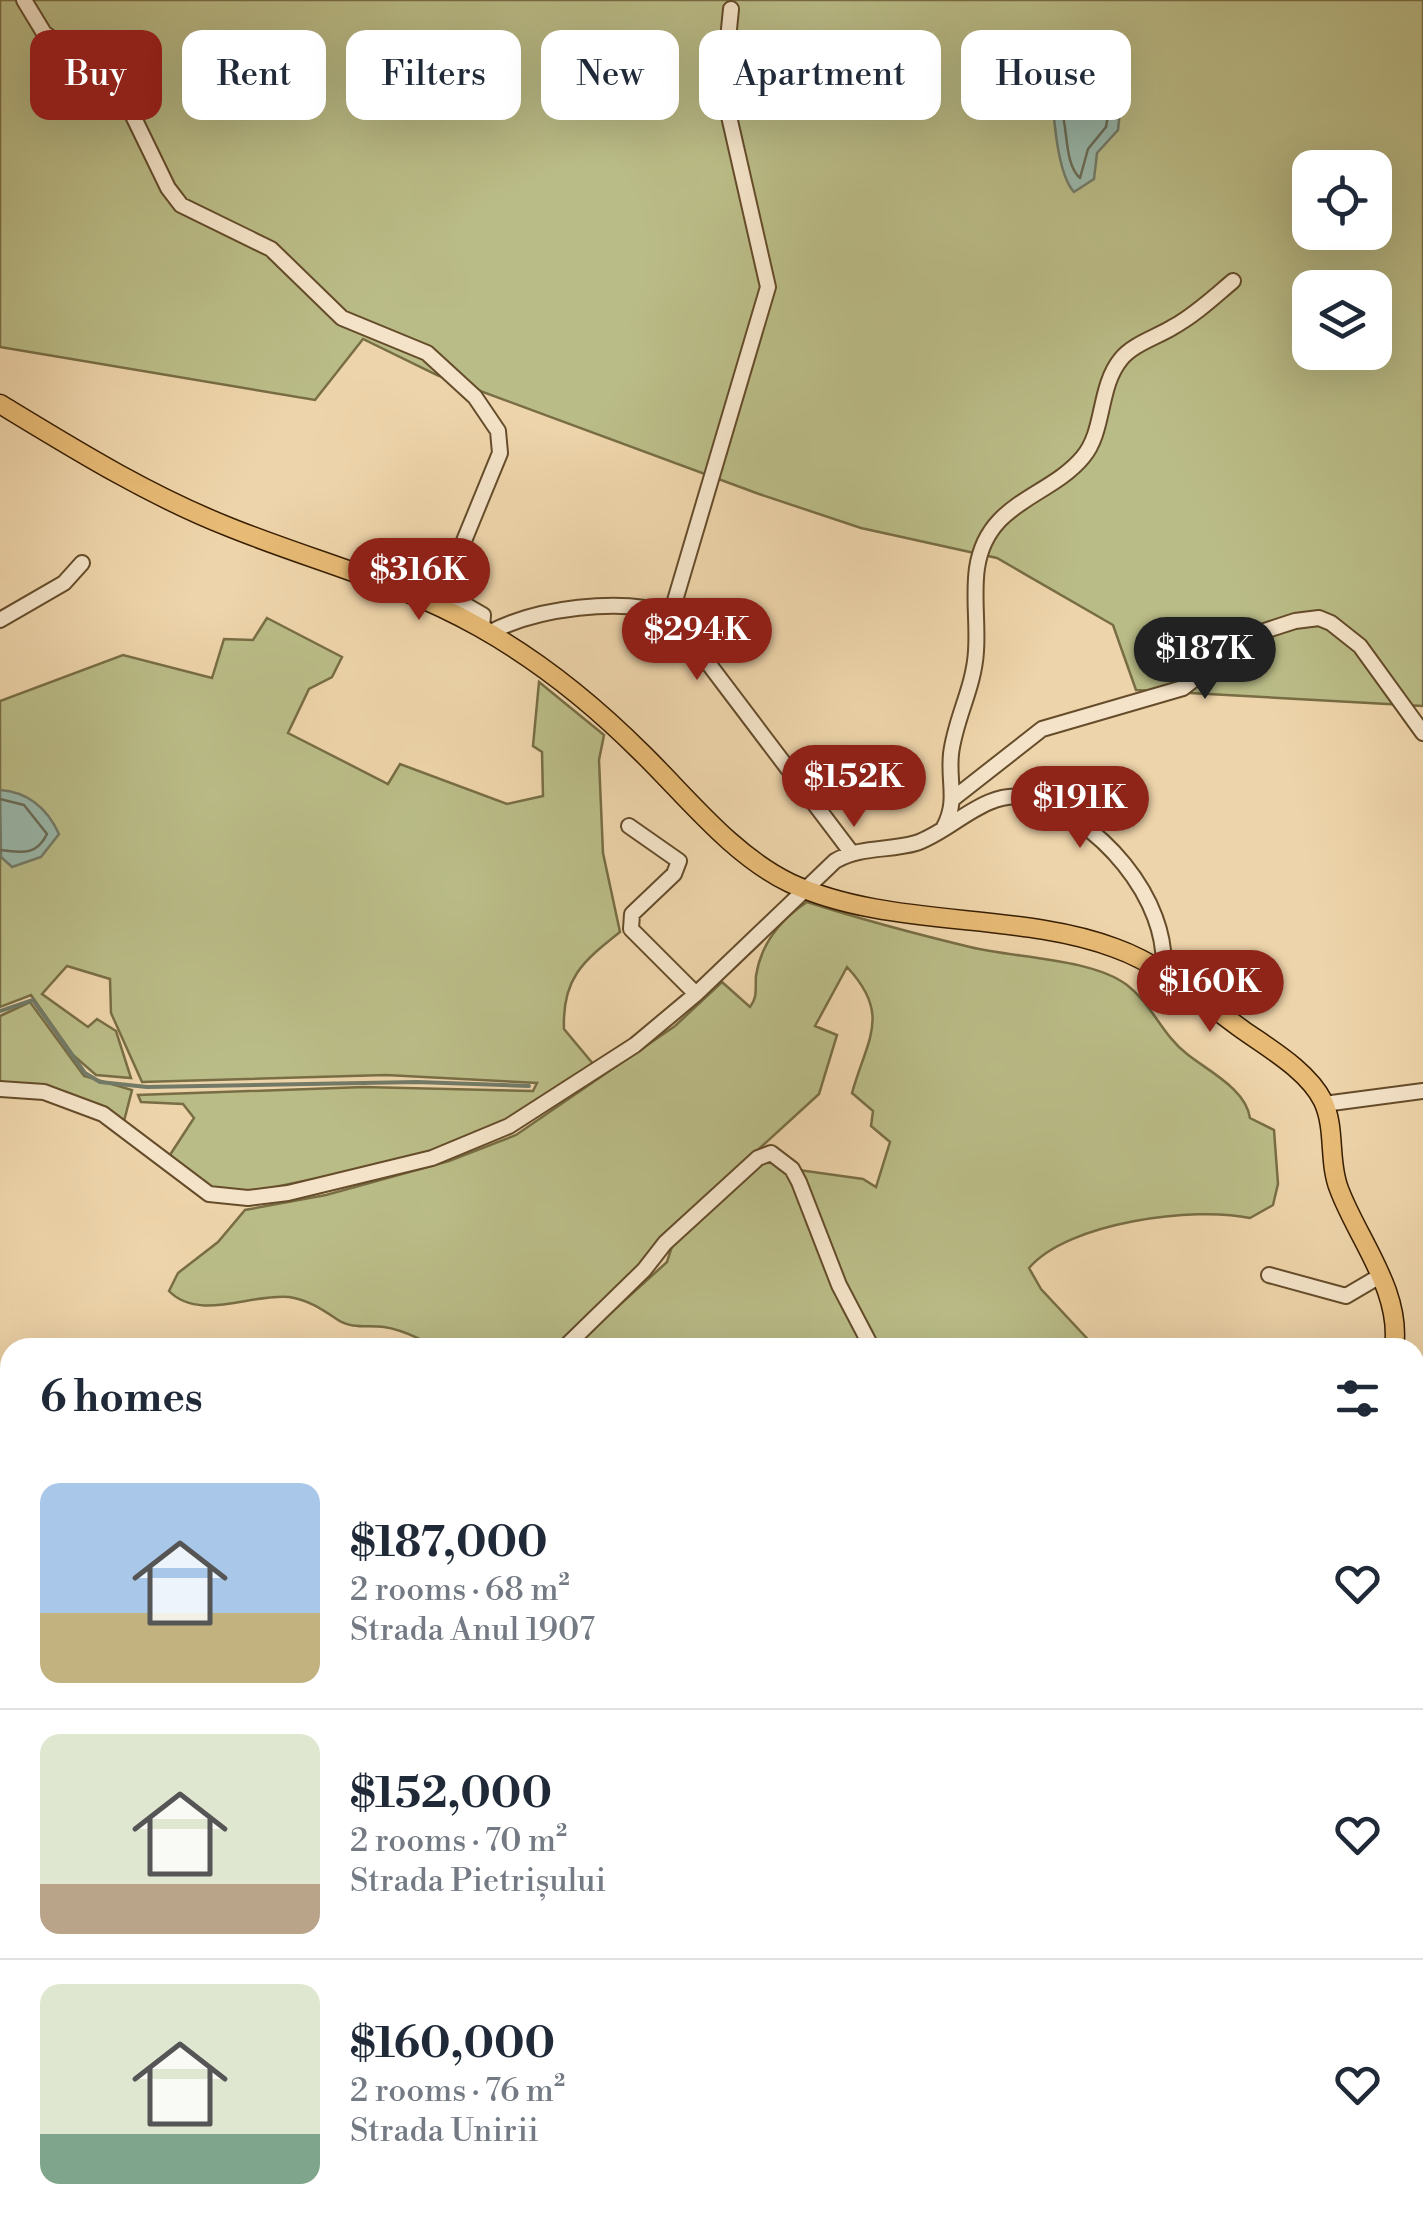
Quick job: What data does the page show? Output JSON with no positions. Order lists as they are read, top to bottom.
{
  "page": {
    "chip": [
      "Buy",
      "Rent",
      "Filters",
      "New",
      "Apartment",
      "House"
    ],
    "price": [
      "$316K",
      "$294K",
      "$187K",
      "$152K",
      "$191K",
      "$160K"
    ],
    "heading": "6 homes",
    "list": [
      {
        "name": "$187,000",
        "note": "2 rooms · 68 m² · Strada Anul 1907"
      },
      {
        "name": "$152,000",
        "note": "2 rooms · 70 m² · Strada Pietrișului"
      },
      {
        "name": "$160,000",
        "note": "2 rooms · 76 m² · Strada Unirii"
      }
    ]
  }
}
